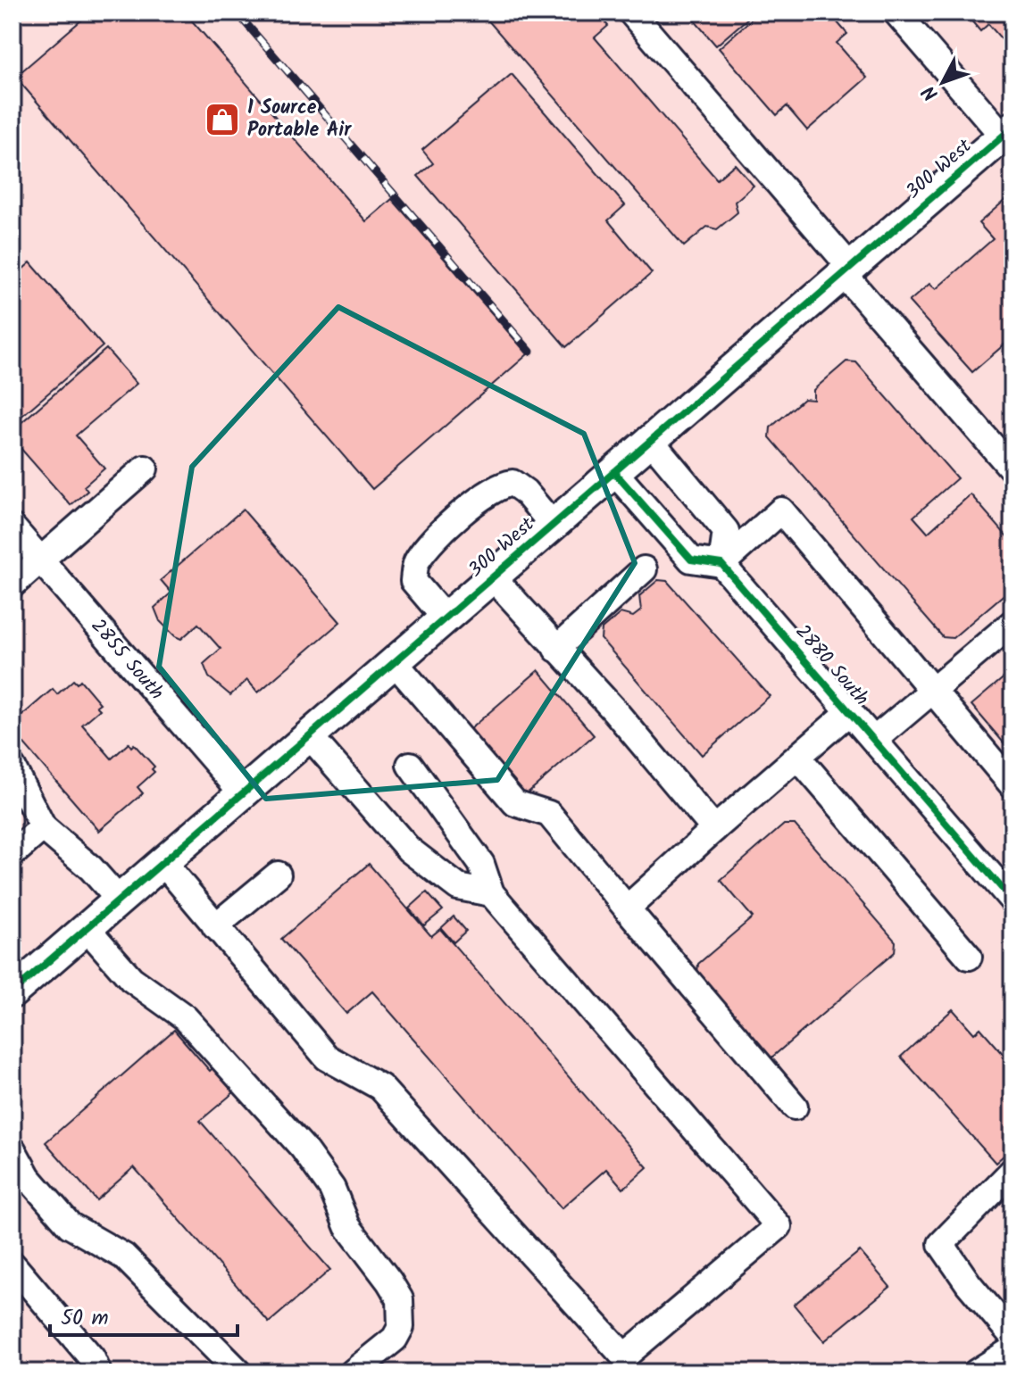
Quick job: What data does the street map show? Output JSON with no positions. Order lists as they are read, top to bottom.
{
  "streets": {
    "main road": ["300 West"],
    "street": ["2855 South", "2880 South"]
  },
  "crossings": [
    ["300 West", "2855 South"]
  ],
  "places": {
    "shop": ["1 Source Portable Air"]
  },
  "scale_bar": "50 m",
  "north": "bottom left"
}
